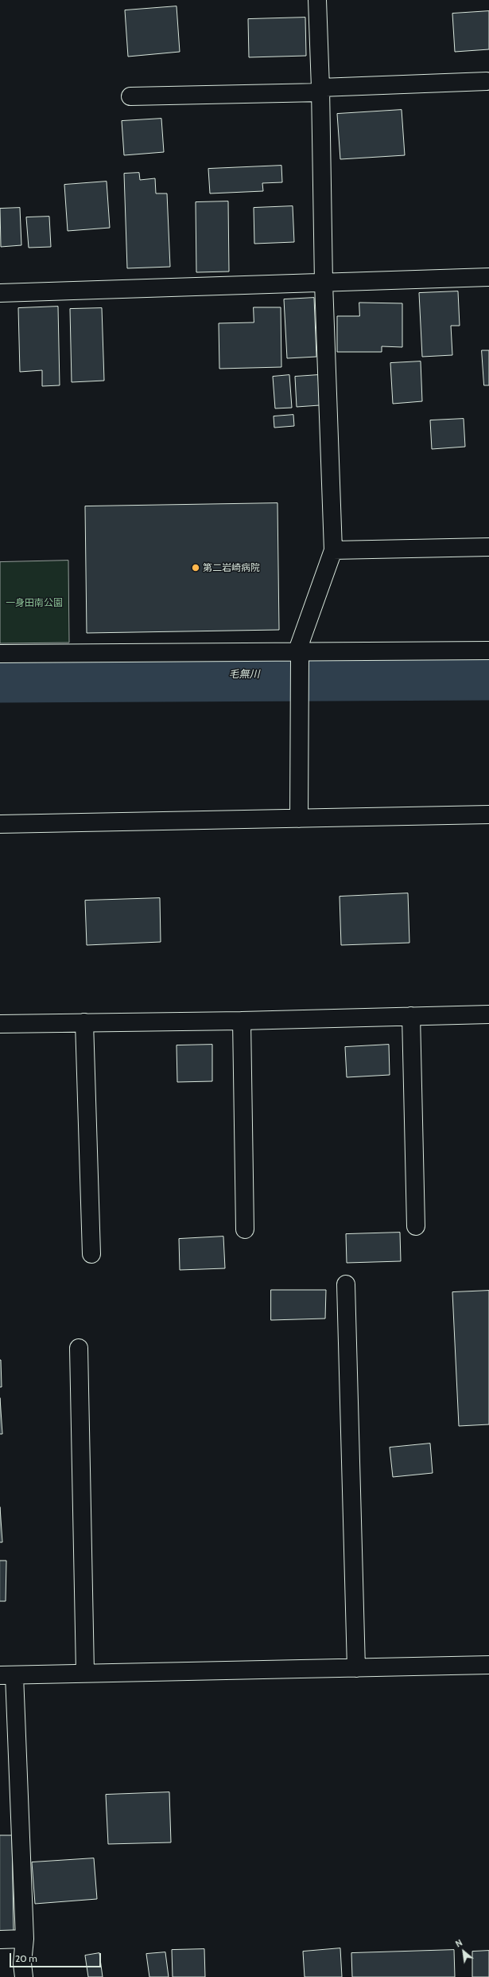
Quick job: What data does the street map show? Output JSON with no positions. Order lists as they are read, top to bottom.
{
  "water": ["毛無川"],
  "parks": ["一身田南公園"],
  "places": ["第二岩崎病院"],
  "scale_bar": "20 m",
  "north": "top left"
}
